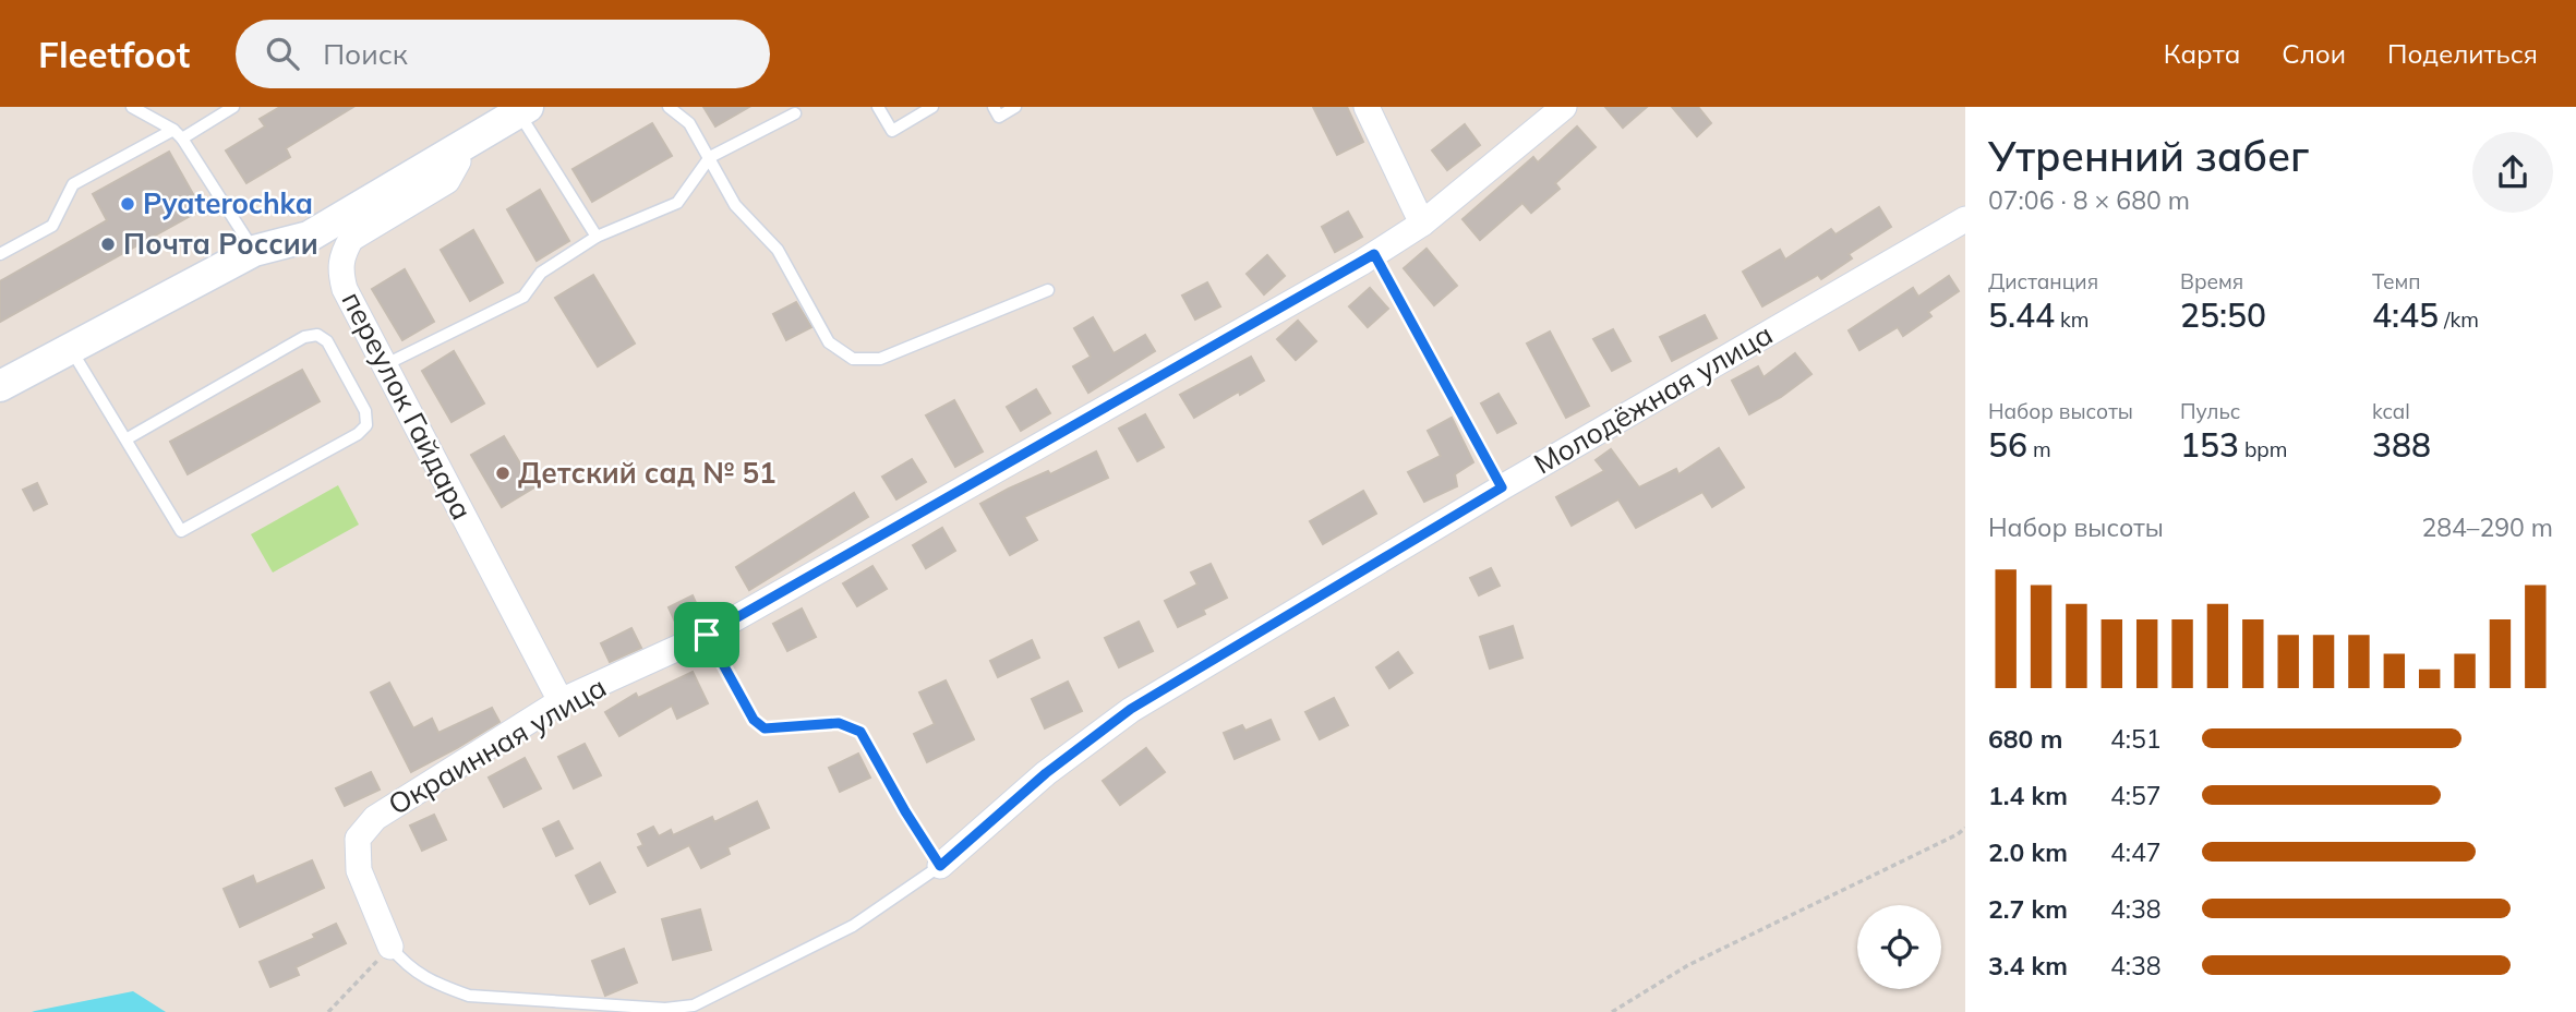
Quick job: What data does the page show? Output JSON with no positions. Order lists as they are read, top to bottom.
{
  "streets": {
    "street": ["Молодёжная улица", "переулок Гайдара", "Окраинная улица"]
  },
  "crossings": [
    ["Молодёжная улица", "Окраинная улица"],
    ["переулок Гайдара", "Окраинная улица"]
  ],
  "places": ["Pyaterochka", "Почта России", "Детский сад № 51"],
  "page": {
    "header": "Fleetfoot",
    "search": "Поиск",
    "nav": ["Карта", "Слои", "Поделиться"],
    "heading": ["Утренний забег", "07:06 · 8 × 680 m"],
    "stats": [
      ["Дистанция", "5.44 km"],
      ["Время", "25:50"],
      ["Темп", "4:45 /km"],
      ["Набор высоты", "56 m"],
      ["Пульс", "153 bpm"],
      ["kcal", "388"]
    ],
    "chart": ["Набор высоты", "284–290 m"],
    "list": [
      {
        "name": "680 m",
        "note": "4:51"
      },
      {
        "name": "1.4 km",
        "note": "4:57"
      },
      {
        "name": "2.0 km",
        "note": "4:47"
      },
      {
        "name": "2.7 km",
        "note": "4:38"
      },
      {
        "name": "3.4 km",
        "note": "4:38"
      }
    ]
  }
}
